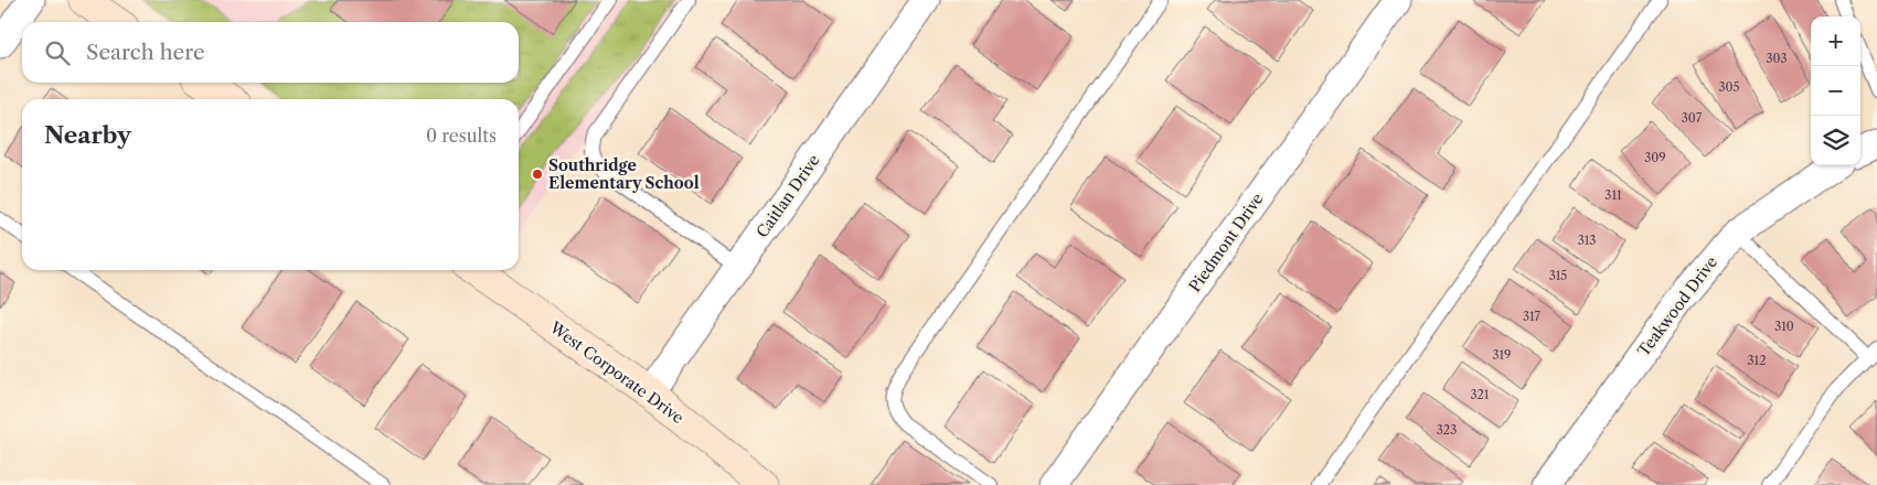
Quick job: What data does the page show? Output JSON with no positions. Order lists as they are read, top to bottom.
{
  "streets": {
    "street": [
      "Caitlan Drive",
      "Piedmont Drive",
      "Teakwood Drive",
      "West Corporate Drive"
    ]
  },
  "crossings": [
    ["Caitlan Drive", "West Corporate Drive"]
  ],
  "places": ["Southridge Elementary School"],
  "house_numbers": [
    "303",
    "305",
    "307",
    "309",
    "311",
    "313",
    "315",
    "317",
    "310",
    "319",
    "312",
    "321",
    "323"
  ],
  "page": {
    "map_buttons": ["+", "−"],
    "search": "Search here",
    "heading": ["Nearby", "0 results"]
  }
}
